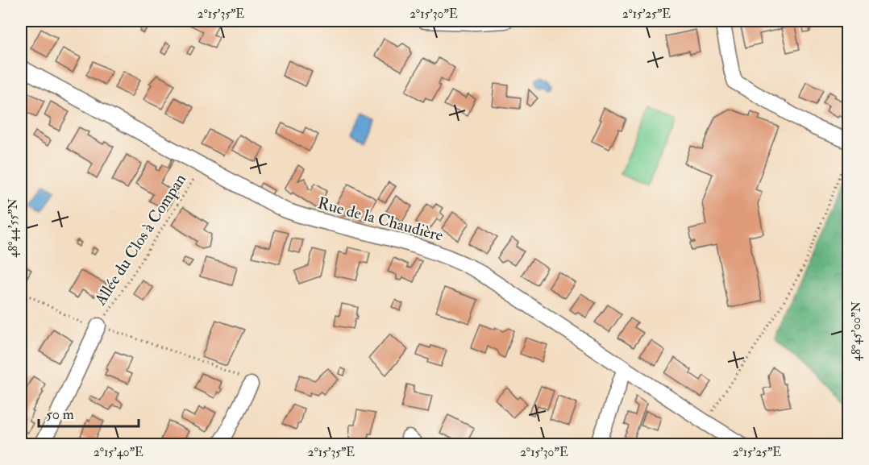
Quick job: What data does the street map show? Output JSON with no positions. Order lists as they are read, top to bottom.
{
  "streets": {
    "street": ["Rue de la Chaudière"],
    "path": ["Allée du Clos à Compan"]
  },
  "crossings": [
    ["Rue de la Chaudière", "Allée du Clos à Compan"]
  ],
  "scale_bar": "50 m",
  "coordinates": [
    "2°15'35\"E",
    "2°15'30\"E",
    "2°15'25\"E",
    "48°44'55\"N",
    "48°45'00\"N",
    "2°15'40\"E"
  ]
}
